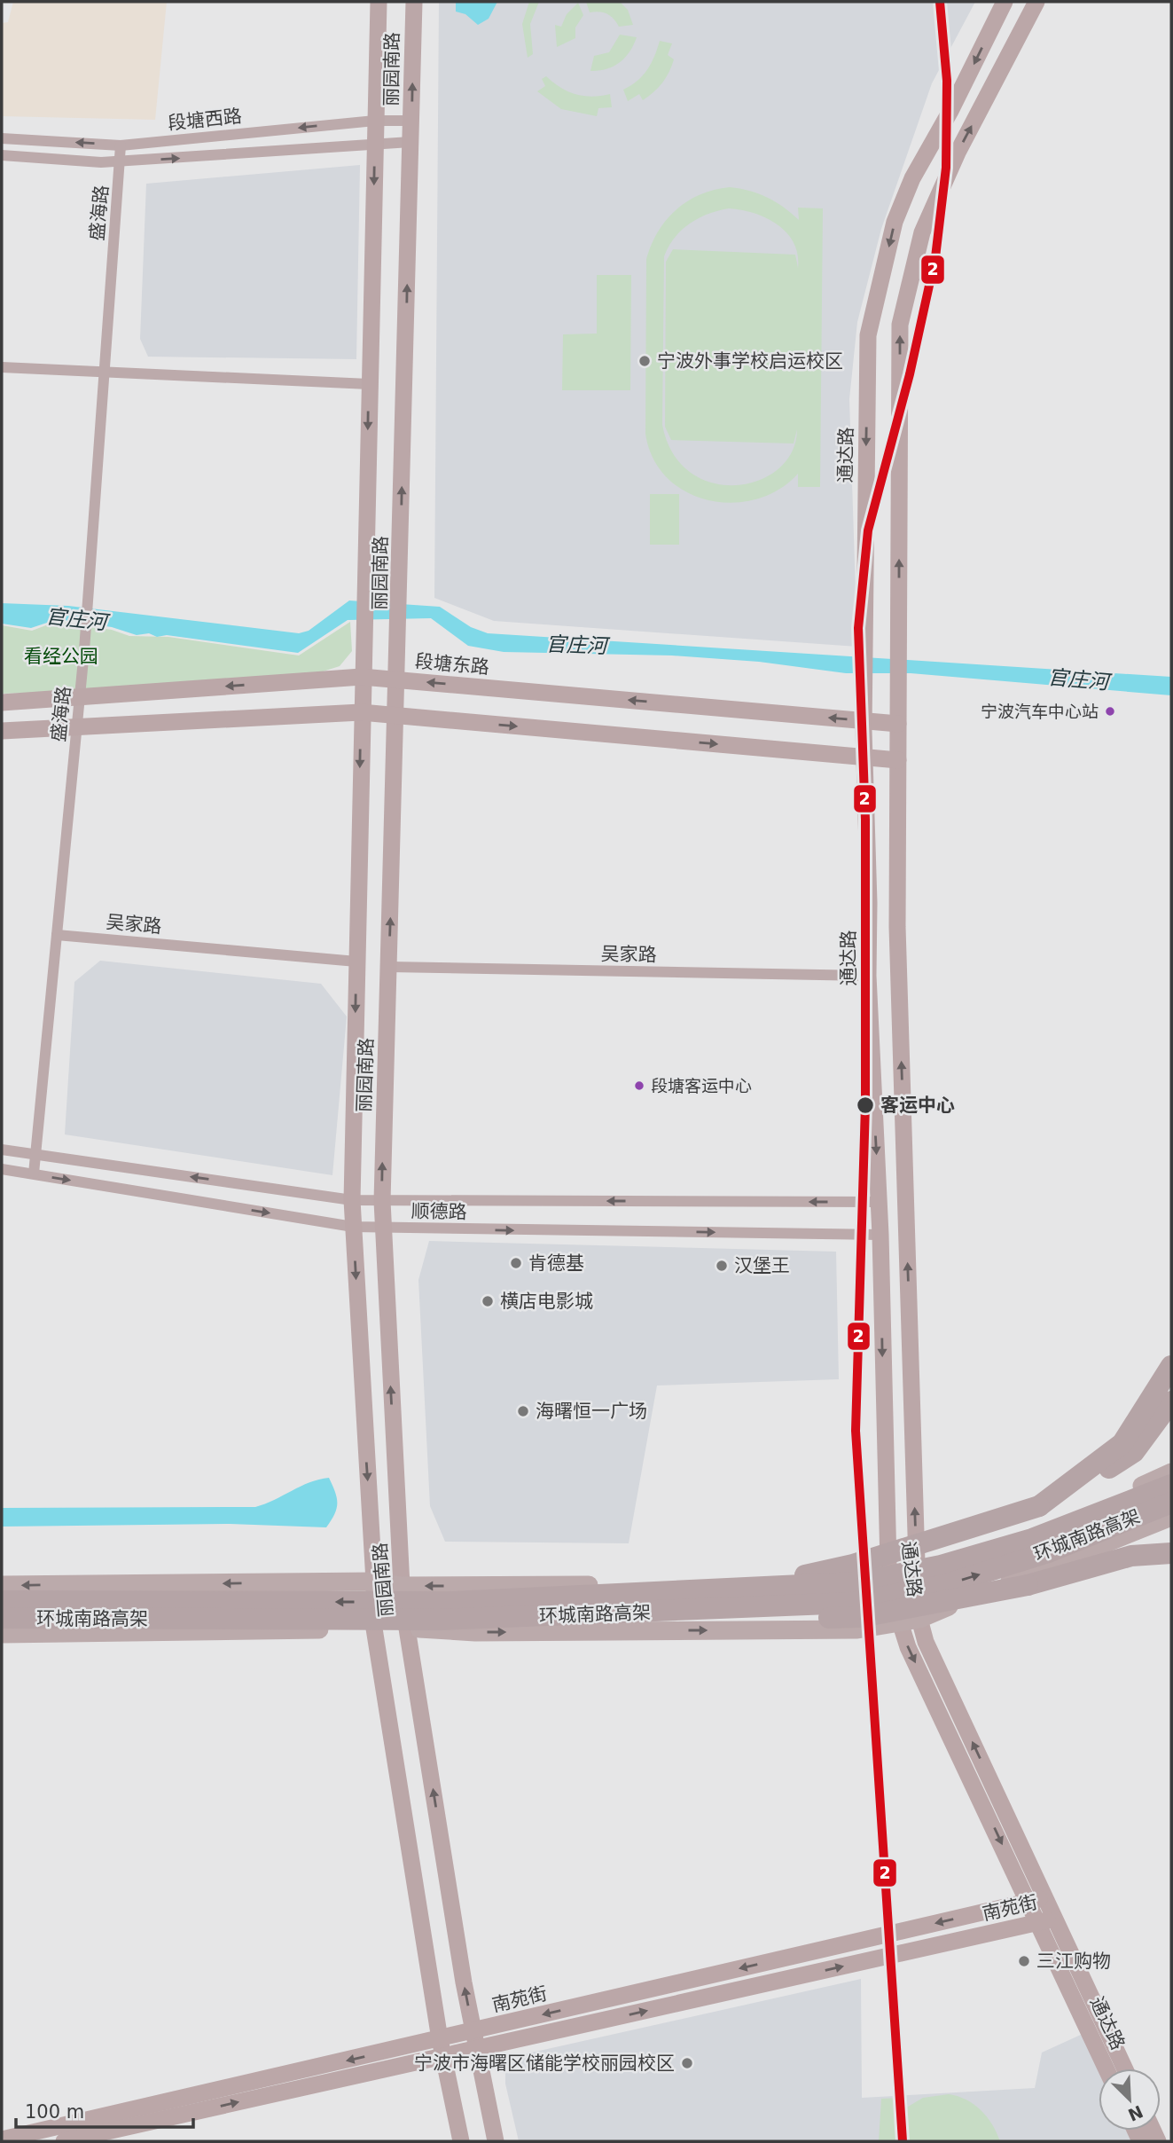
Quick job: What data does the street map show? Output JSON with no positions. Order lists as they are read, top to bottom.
{
  "streets": {
    "highway": ["环城南路高架"],
    "main road": [
      "丽园南路",
      "通达路",
      "段塘东路",
      "南苑街"
    ],
    "street": [
      "段塘西路",
      "盛海路",
      "吴家路",
      "顺德路"
    ]
  },
  "crossings": [
    ["丽园南路", "段塘西路"],
    ["丽园南路", "段塘东路"],
    ["丽园南路", "吴家路"],
    ["丽园南路", "顺德路"],
    ["丽园南路", "南苑街"],
    ["段塘西路", "盛海路"],
    ["盛海路", "段塘东路"],
    ["盛海路", "吴家路"],
    ["盛海路", "顺德路"],
    ["通达路", "段塘东路"],
    ["通达路", "吴家路"],
    ["通达路", "顺德路"],
    ["通达路", "南苑街"]
  ],
  "water": ["官庄河"],
  "parks": ["看经公园"],
  "places": [
    "宁波外事学校启运校区",
    "宁波汽车中心站",
    "段塘客运中心",
    "客运中心",
    "肯德基",
    "汉堡王",
    "横店电影城",
    "海曙恒一广场",
    "三江购物",
    "宁波市海曙区储能学校丽园校区"
  ],
  "lines": ["transit line 2"],
  "scale_bar": "100 m",
  "north": "bottom right"
}
